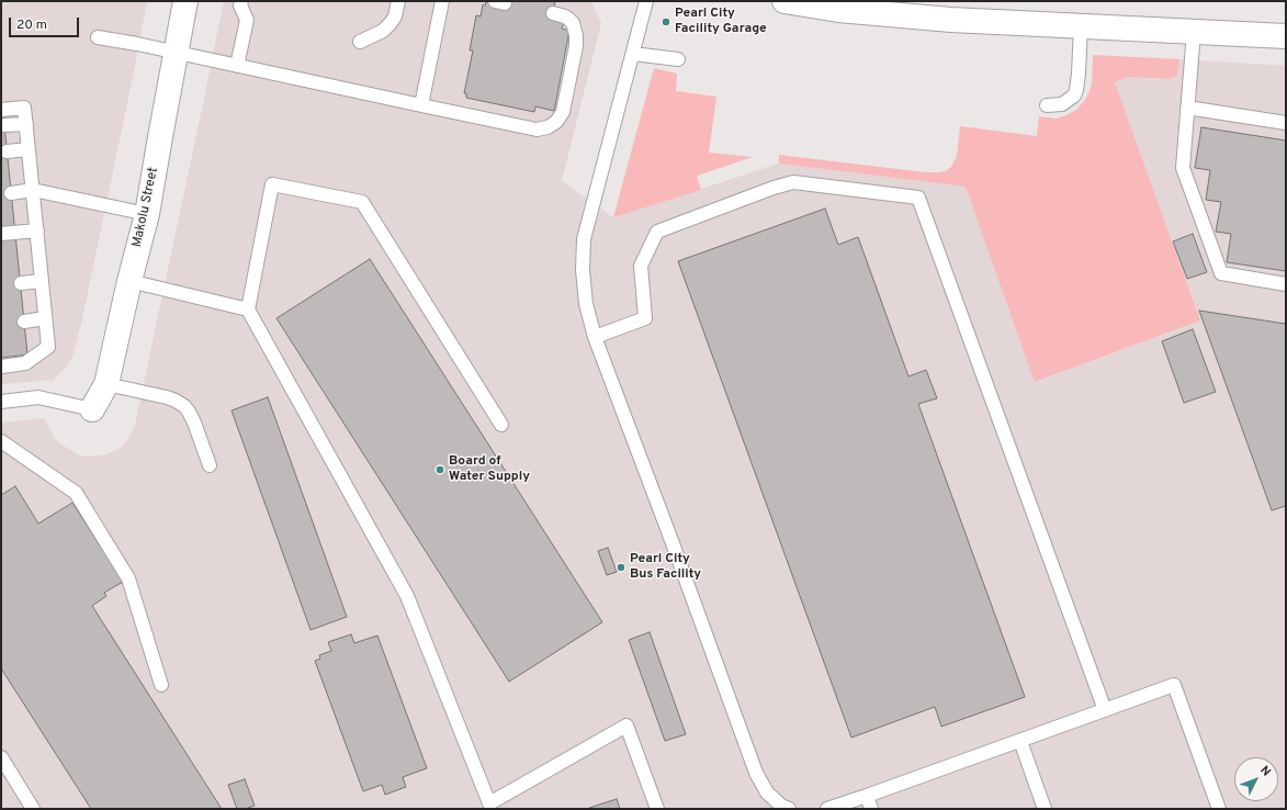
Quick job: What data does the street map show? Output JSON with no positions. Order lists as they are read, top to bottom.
{
  "streets": {
    "main road": ["Makolu Street"]
  },
  "places": ["Pearl City Facility Garage", "Board of Water Supply", "Pearl City Bus Facility"],
  "scale_bar": "20 m",
  "north": "top right"
}
